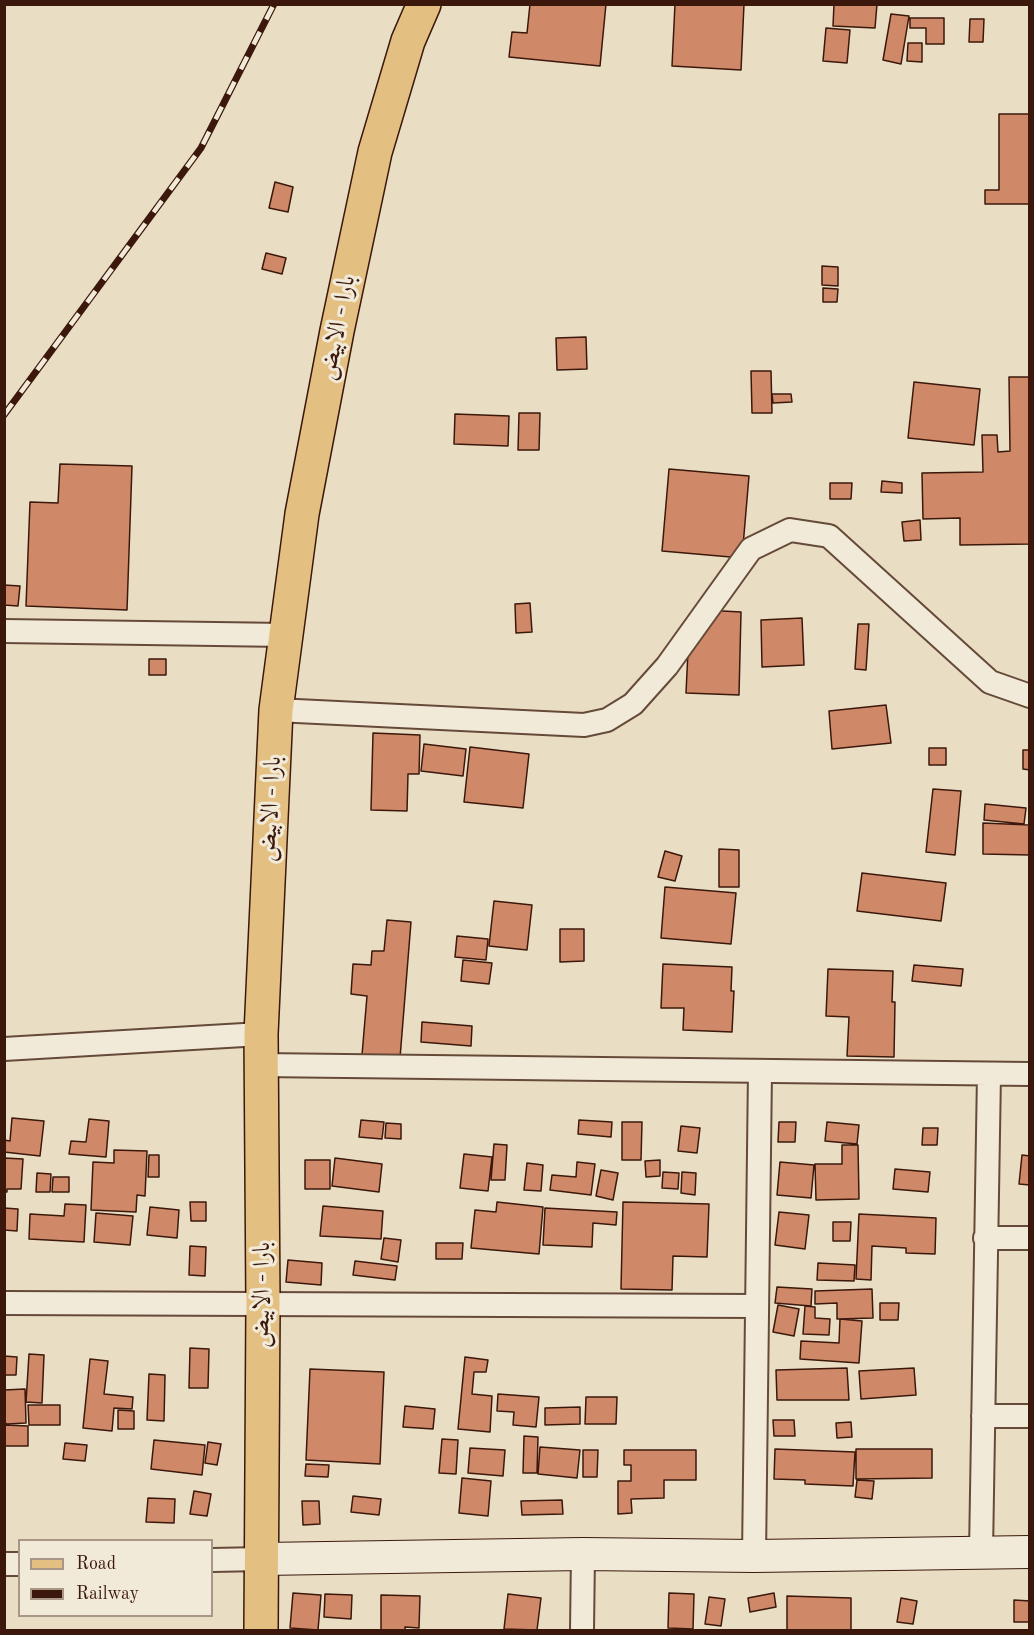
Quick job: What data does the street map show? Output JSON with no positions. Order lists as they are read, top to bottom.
{
  "streets": {
    "main road": ["بارا - الابيض"]
  },
  "legend": ["Road", "Railway"]
}
